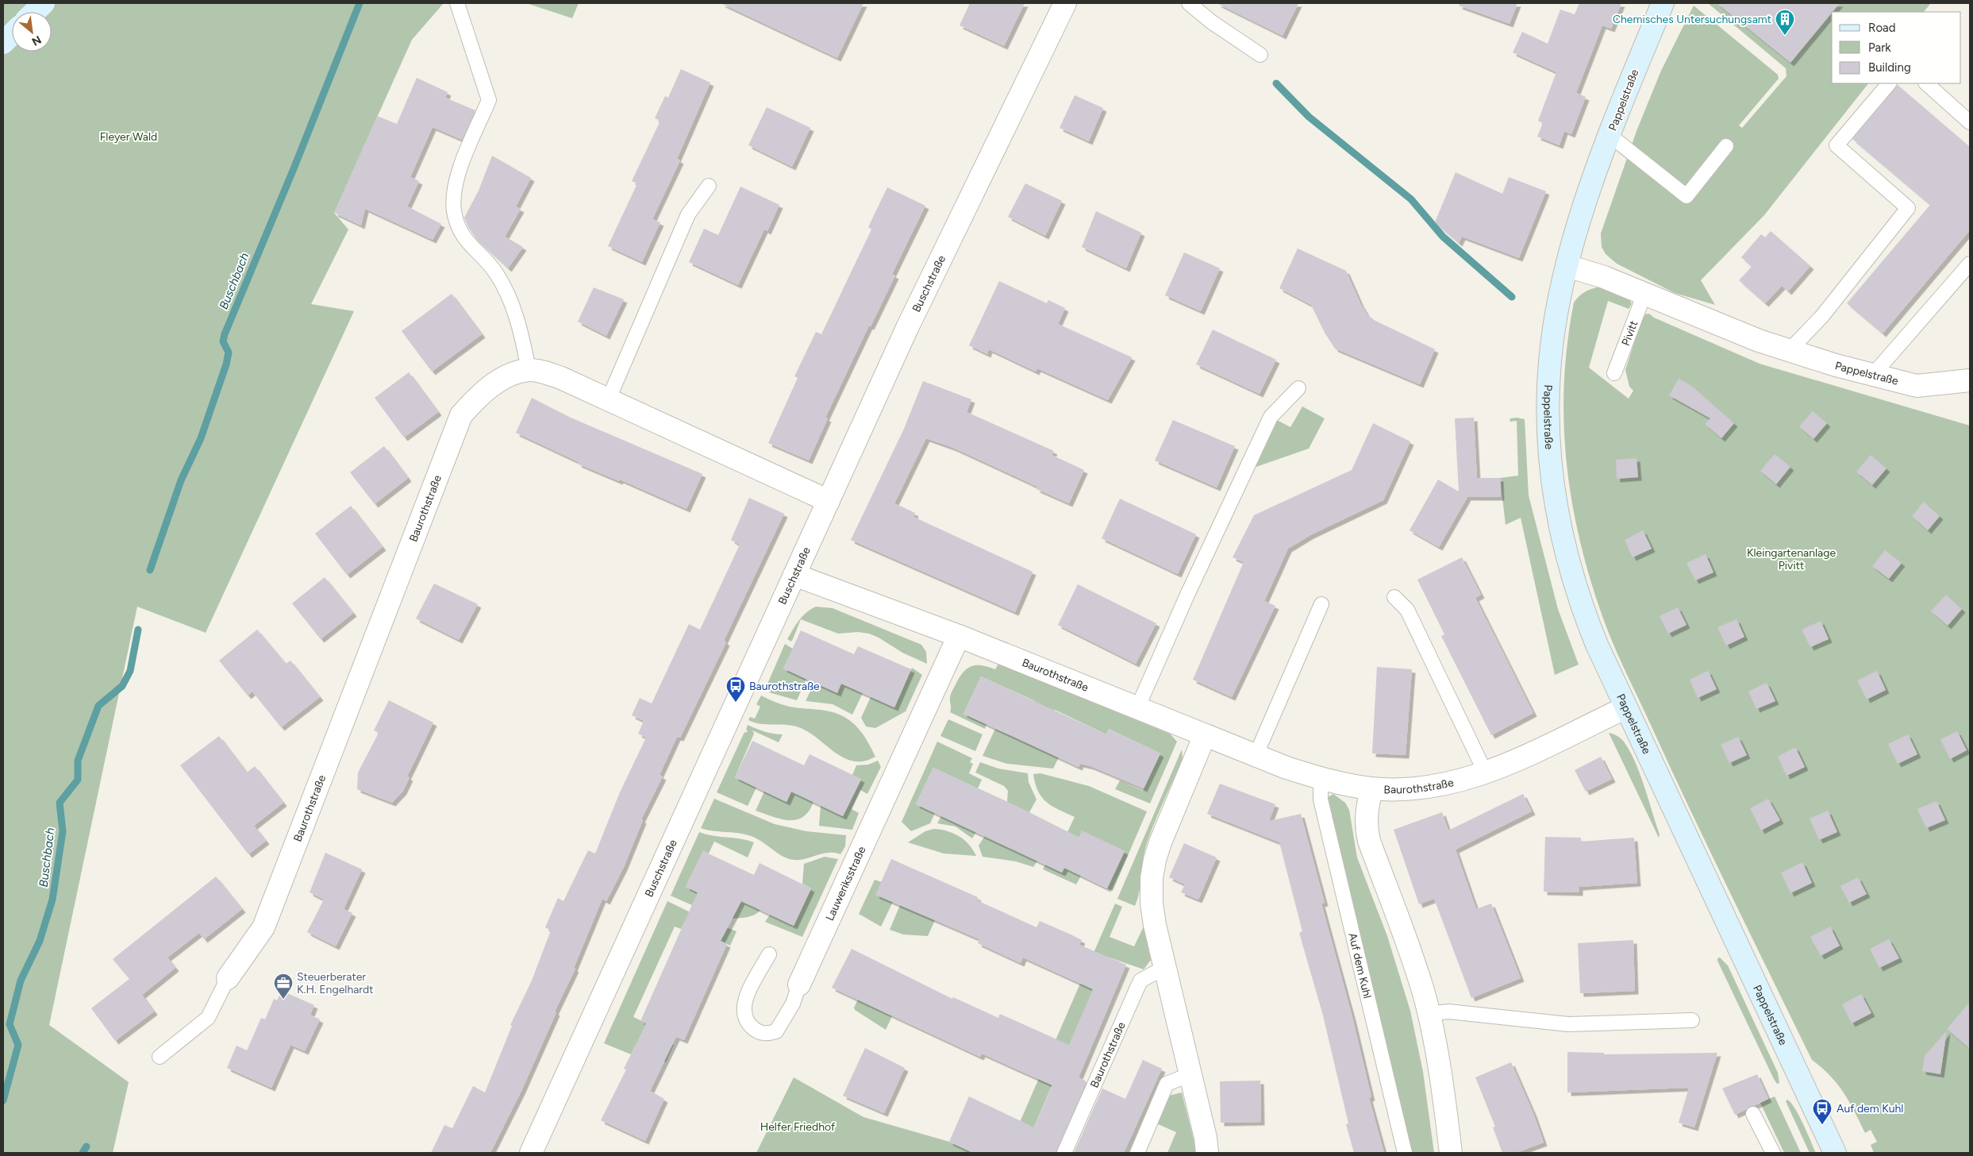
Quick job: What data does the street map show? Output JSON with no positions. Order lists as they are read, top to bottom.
{
  "streets": {
    "street": [
      "Pappelstraße",
      "Buschstraße",
      "Baurothstraße",
      "Lauweriksstraße"
    ],
    "lane": ["Pivitt", "Auf dem Kuhl"]
  },
  "crossings": [
    ["Pappelstraße", "Pivitt"],
    ["Pappelstraße", "Baurothstraße"],
    ["Buschstraße", "Baurothstraße"],
    ["Baurothstraße", "Lauweriksstraße"],
    ["Baurothstraße", "Auf dem Kuhl"]
  ],
  "water": ["Buschbach"],
  "parks": ["Fleyer Wald", "Kleingartenanlage Pivitt", "Helfer Friedhof"],
  "places": {
    "building": ["Chemisches Untersuchungsamt"],
    "bus stop": ["Baurothstraße", "Auf dem Kuhl"],
    "office": ["Steuerberater K.H. Engelhardt"]
  },
  "legend": ["Road", "Park", "Building"],
  "north": "bottom right"
}
